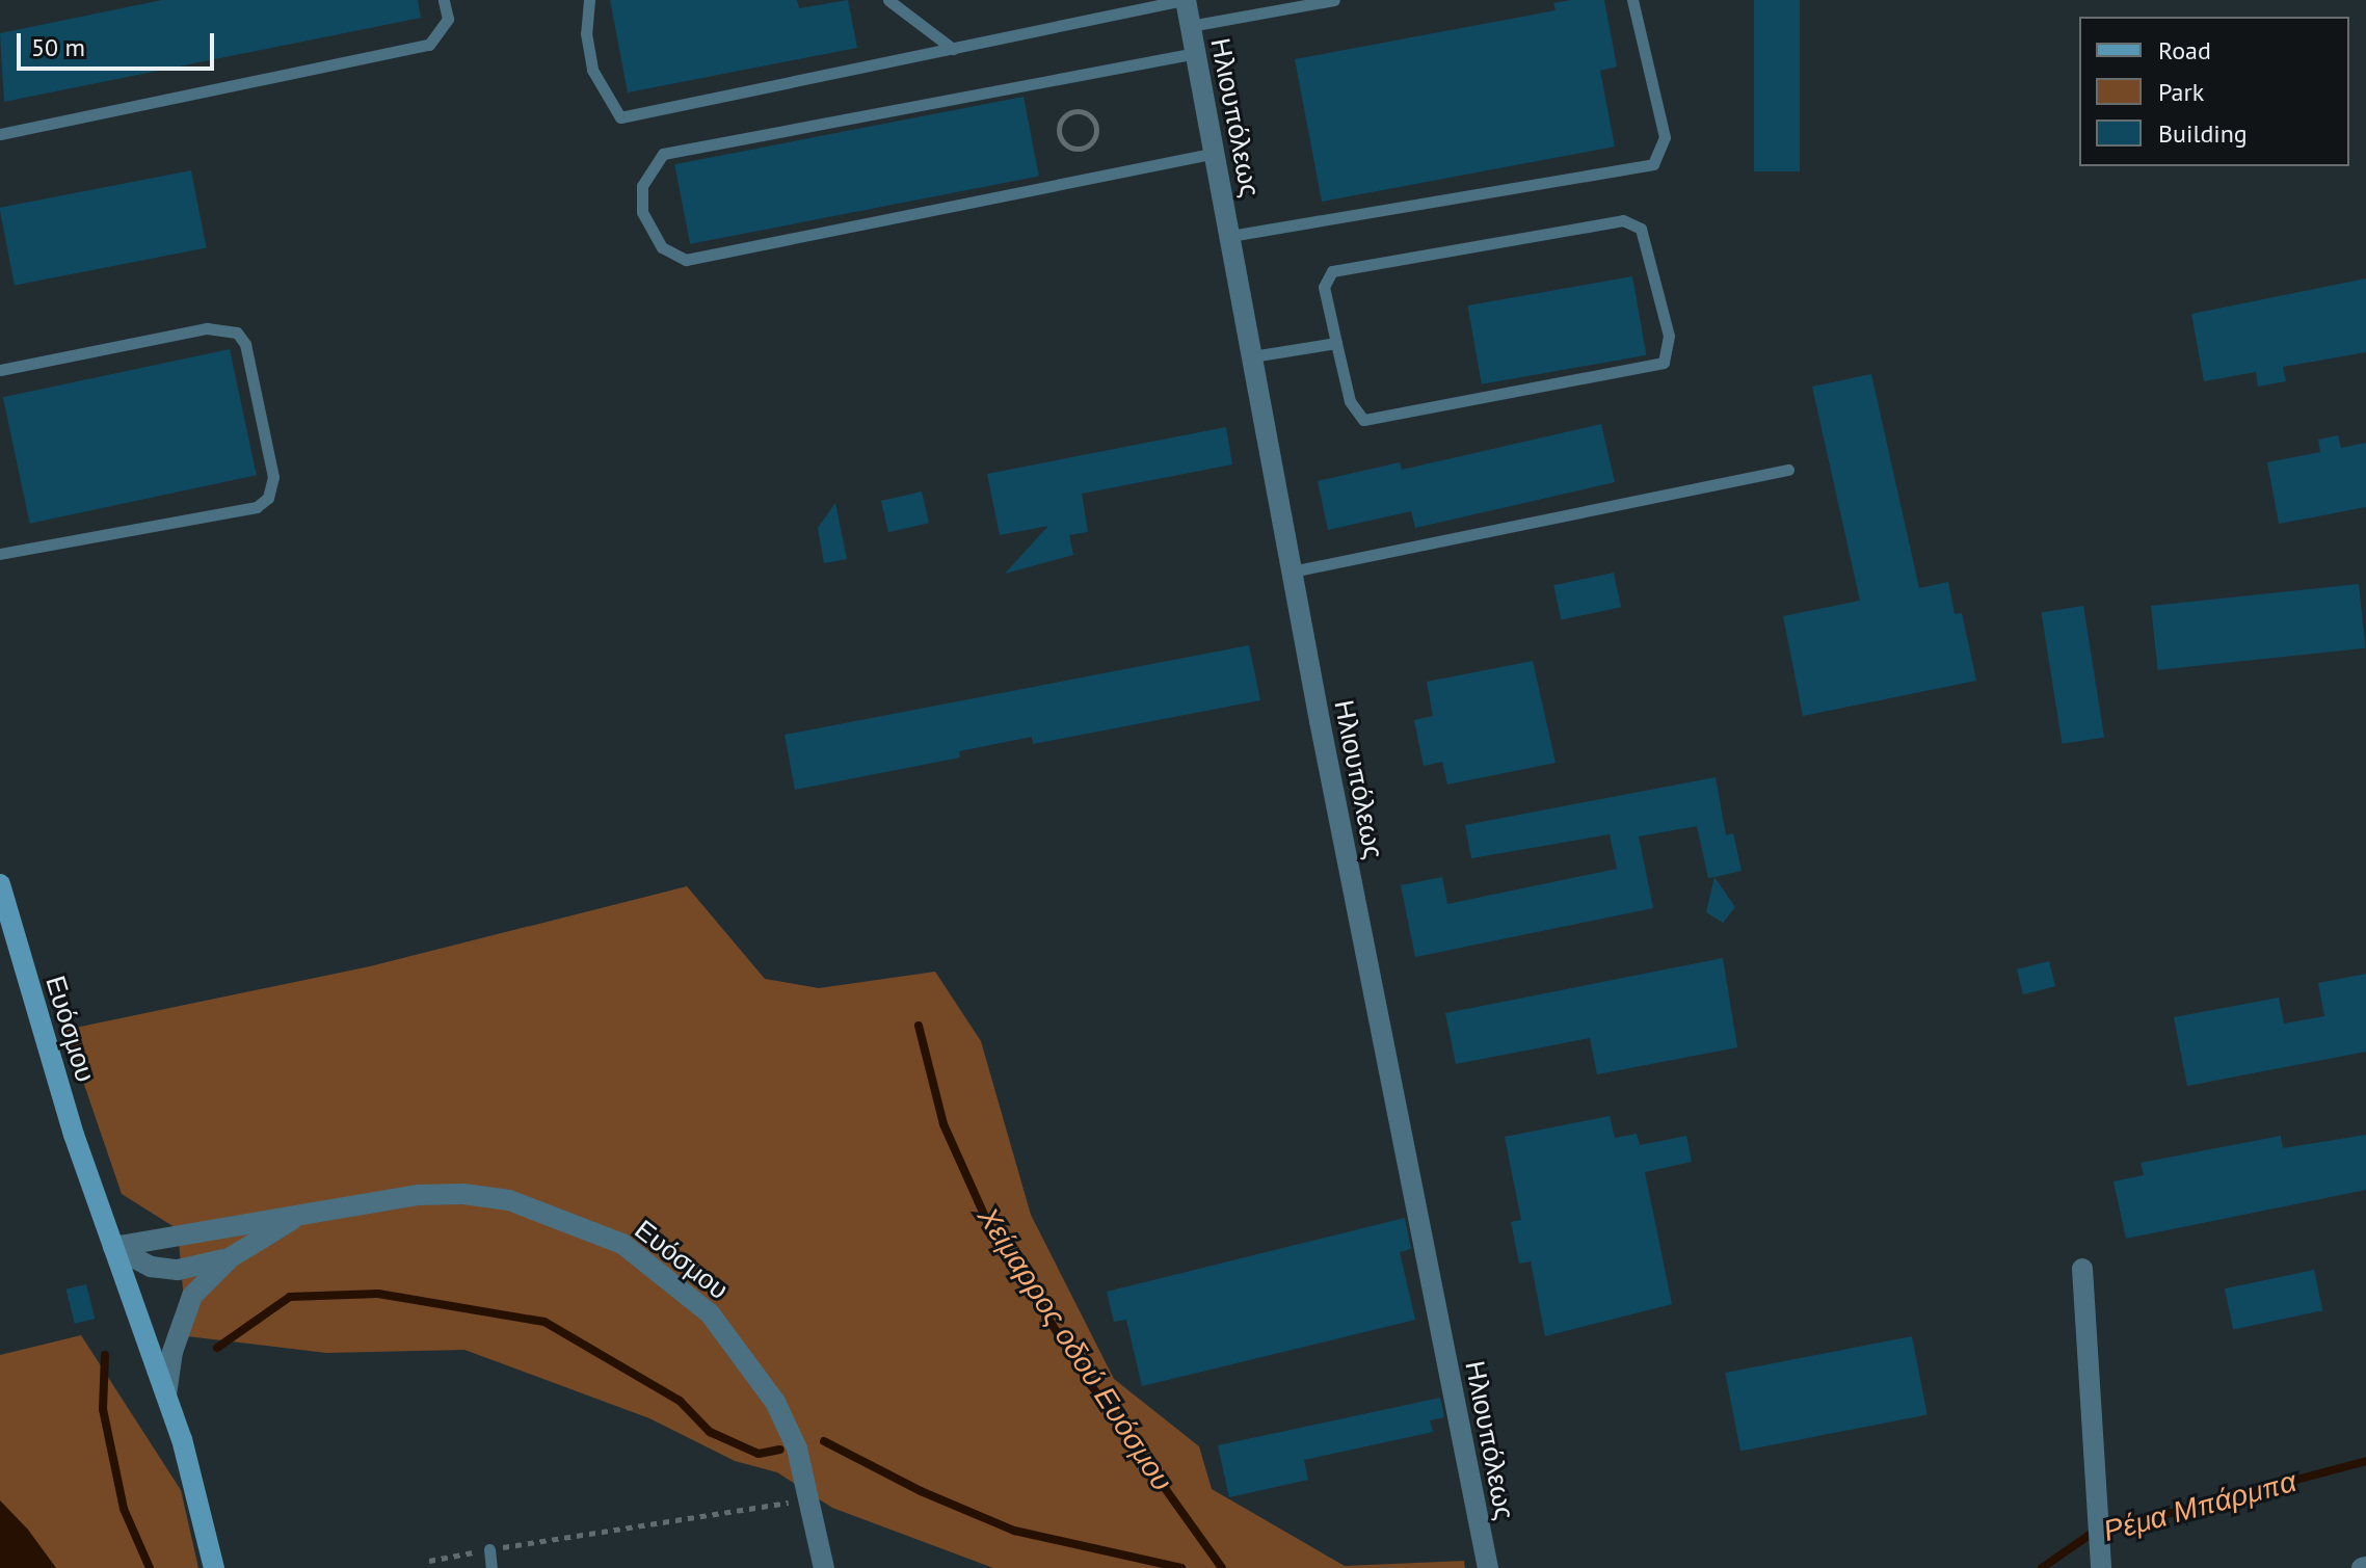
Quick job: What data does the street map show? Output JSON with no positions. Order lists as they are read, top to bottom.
{
  "streets": {
    "main road": ["Ευόσμου"],
    "street": ["Ηλιουπόλεως"]
  },
  "water": ["Χείμαρρος οδού Ευόσμου", "Ρέμα Μπάρμπα"],
  "legend": ["Road", "Park", "Building"],
  "scale_bar": "50 m"
}
